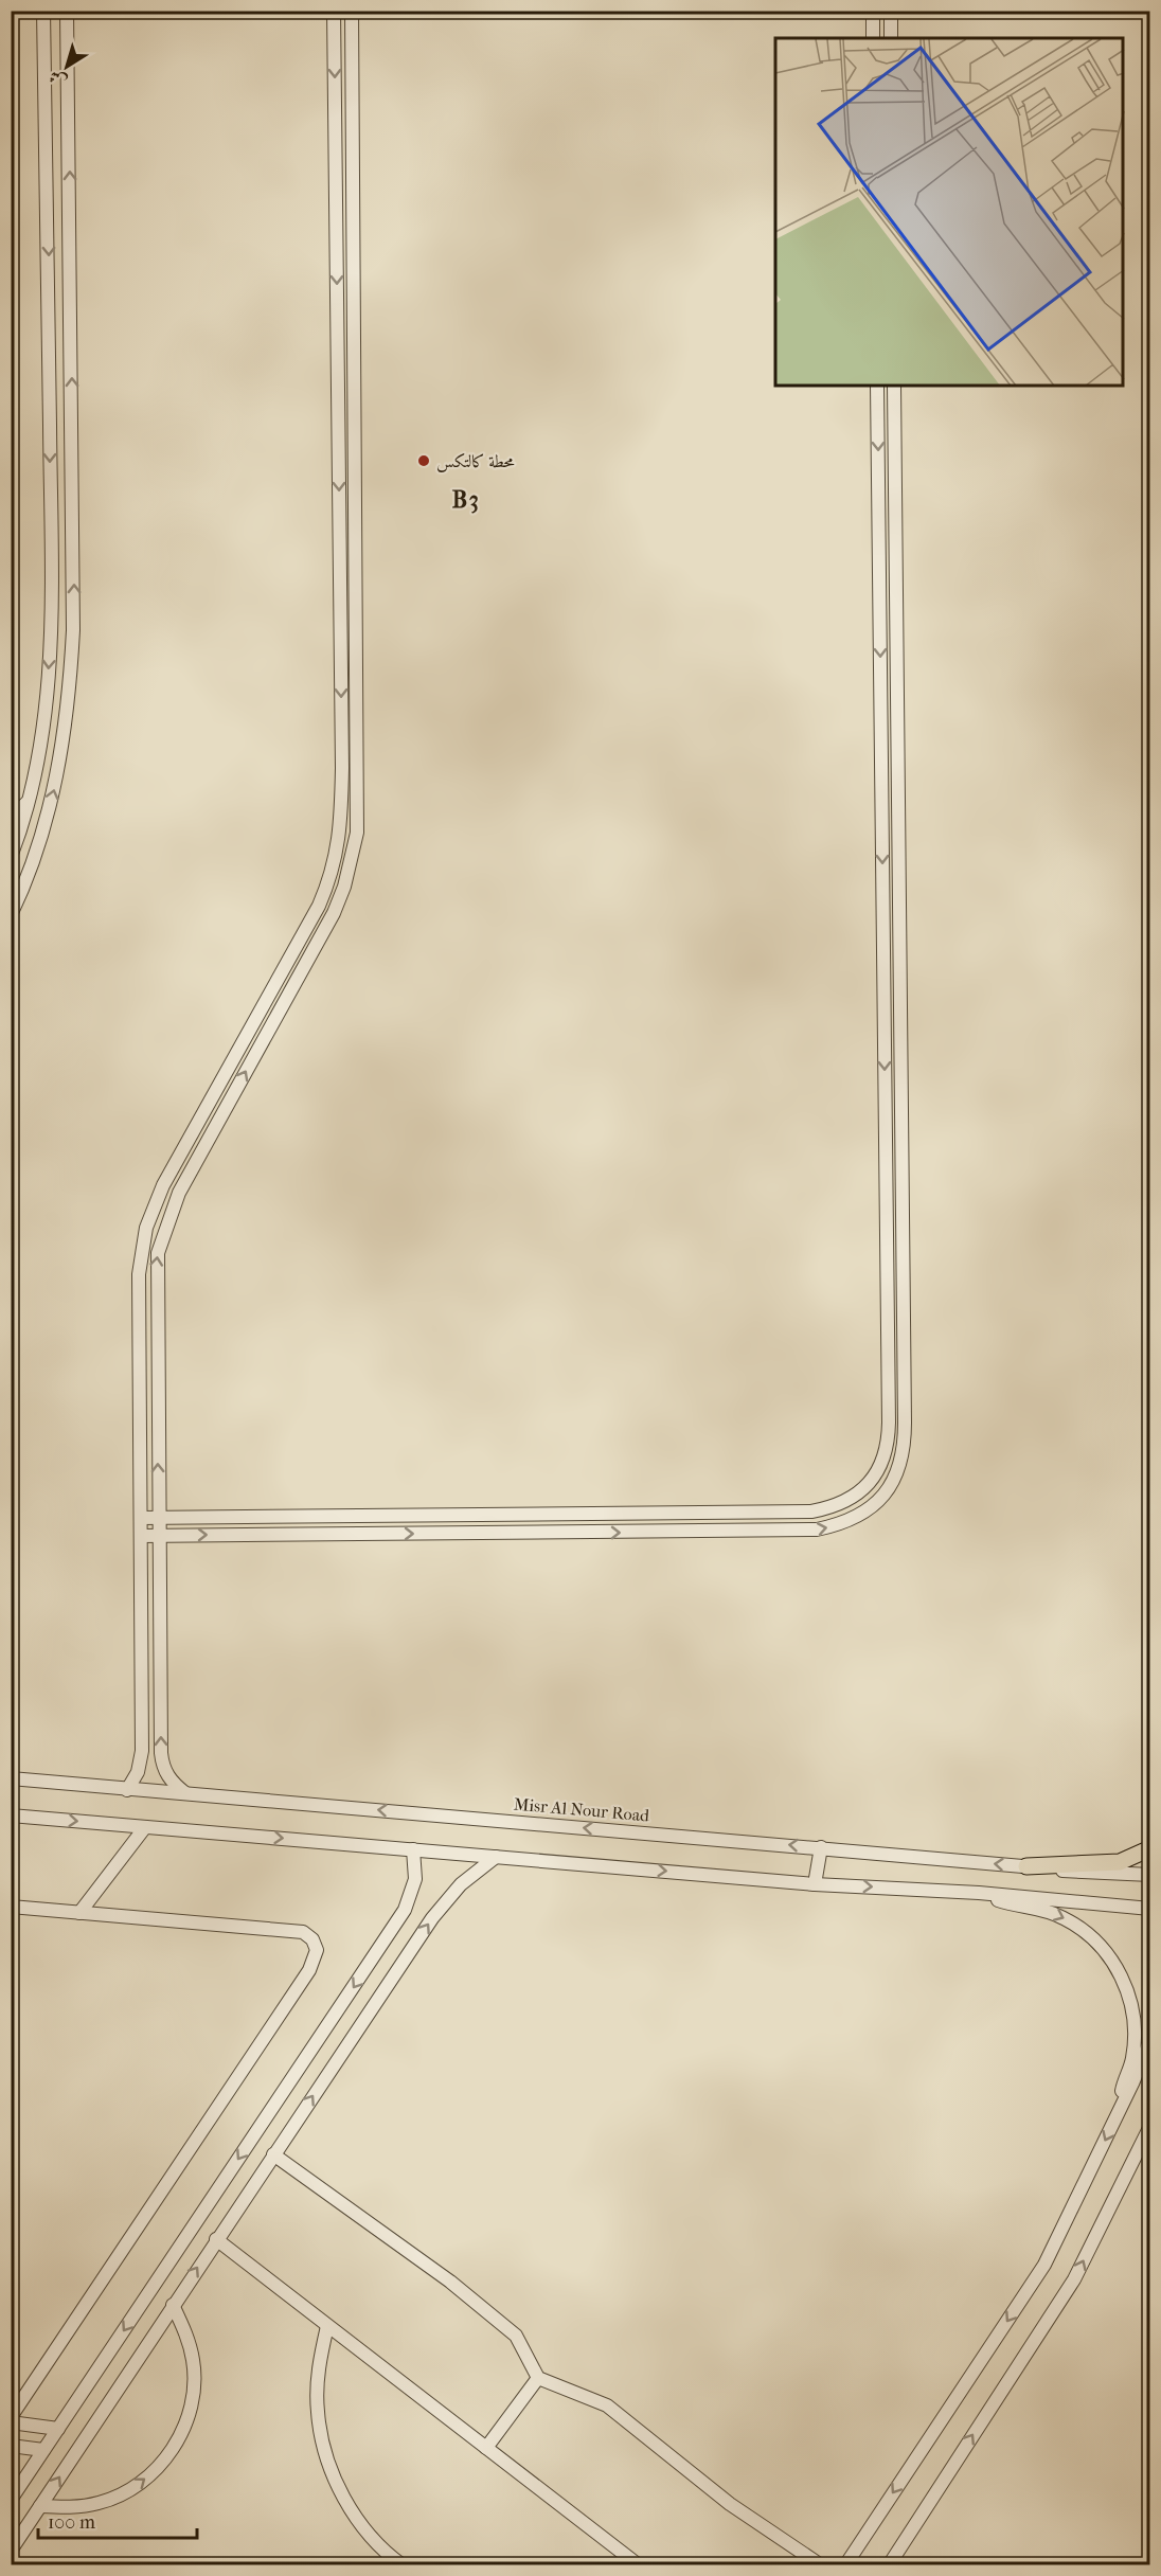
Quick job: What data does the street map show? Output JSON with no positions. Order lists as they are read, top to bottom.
{
  "streets": {
    "street": ["Misr Al Nour Road"]
  },
  "districts": ["B3"],
  "places": ["محطة كالتكس"],
  "scale_bar": "100 m",
  "north": "bottom left"
}
